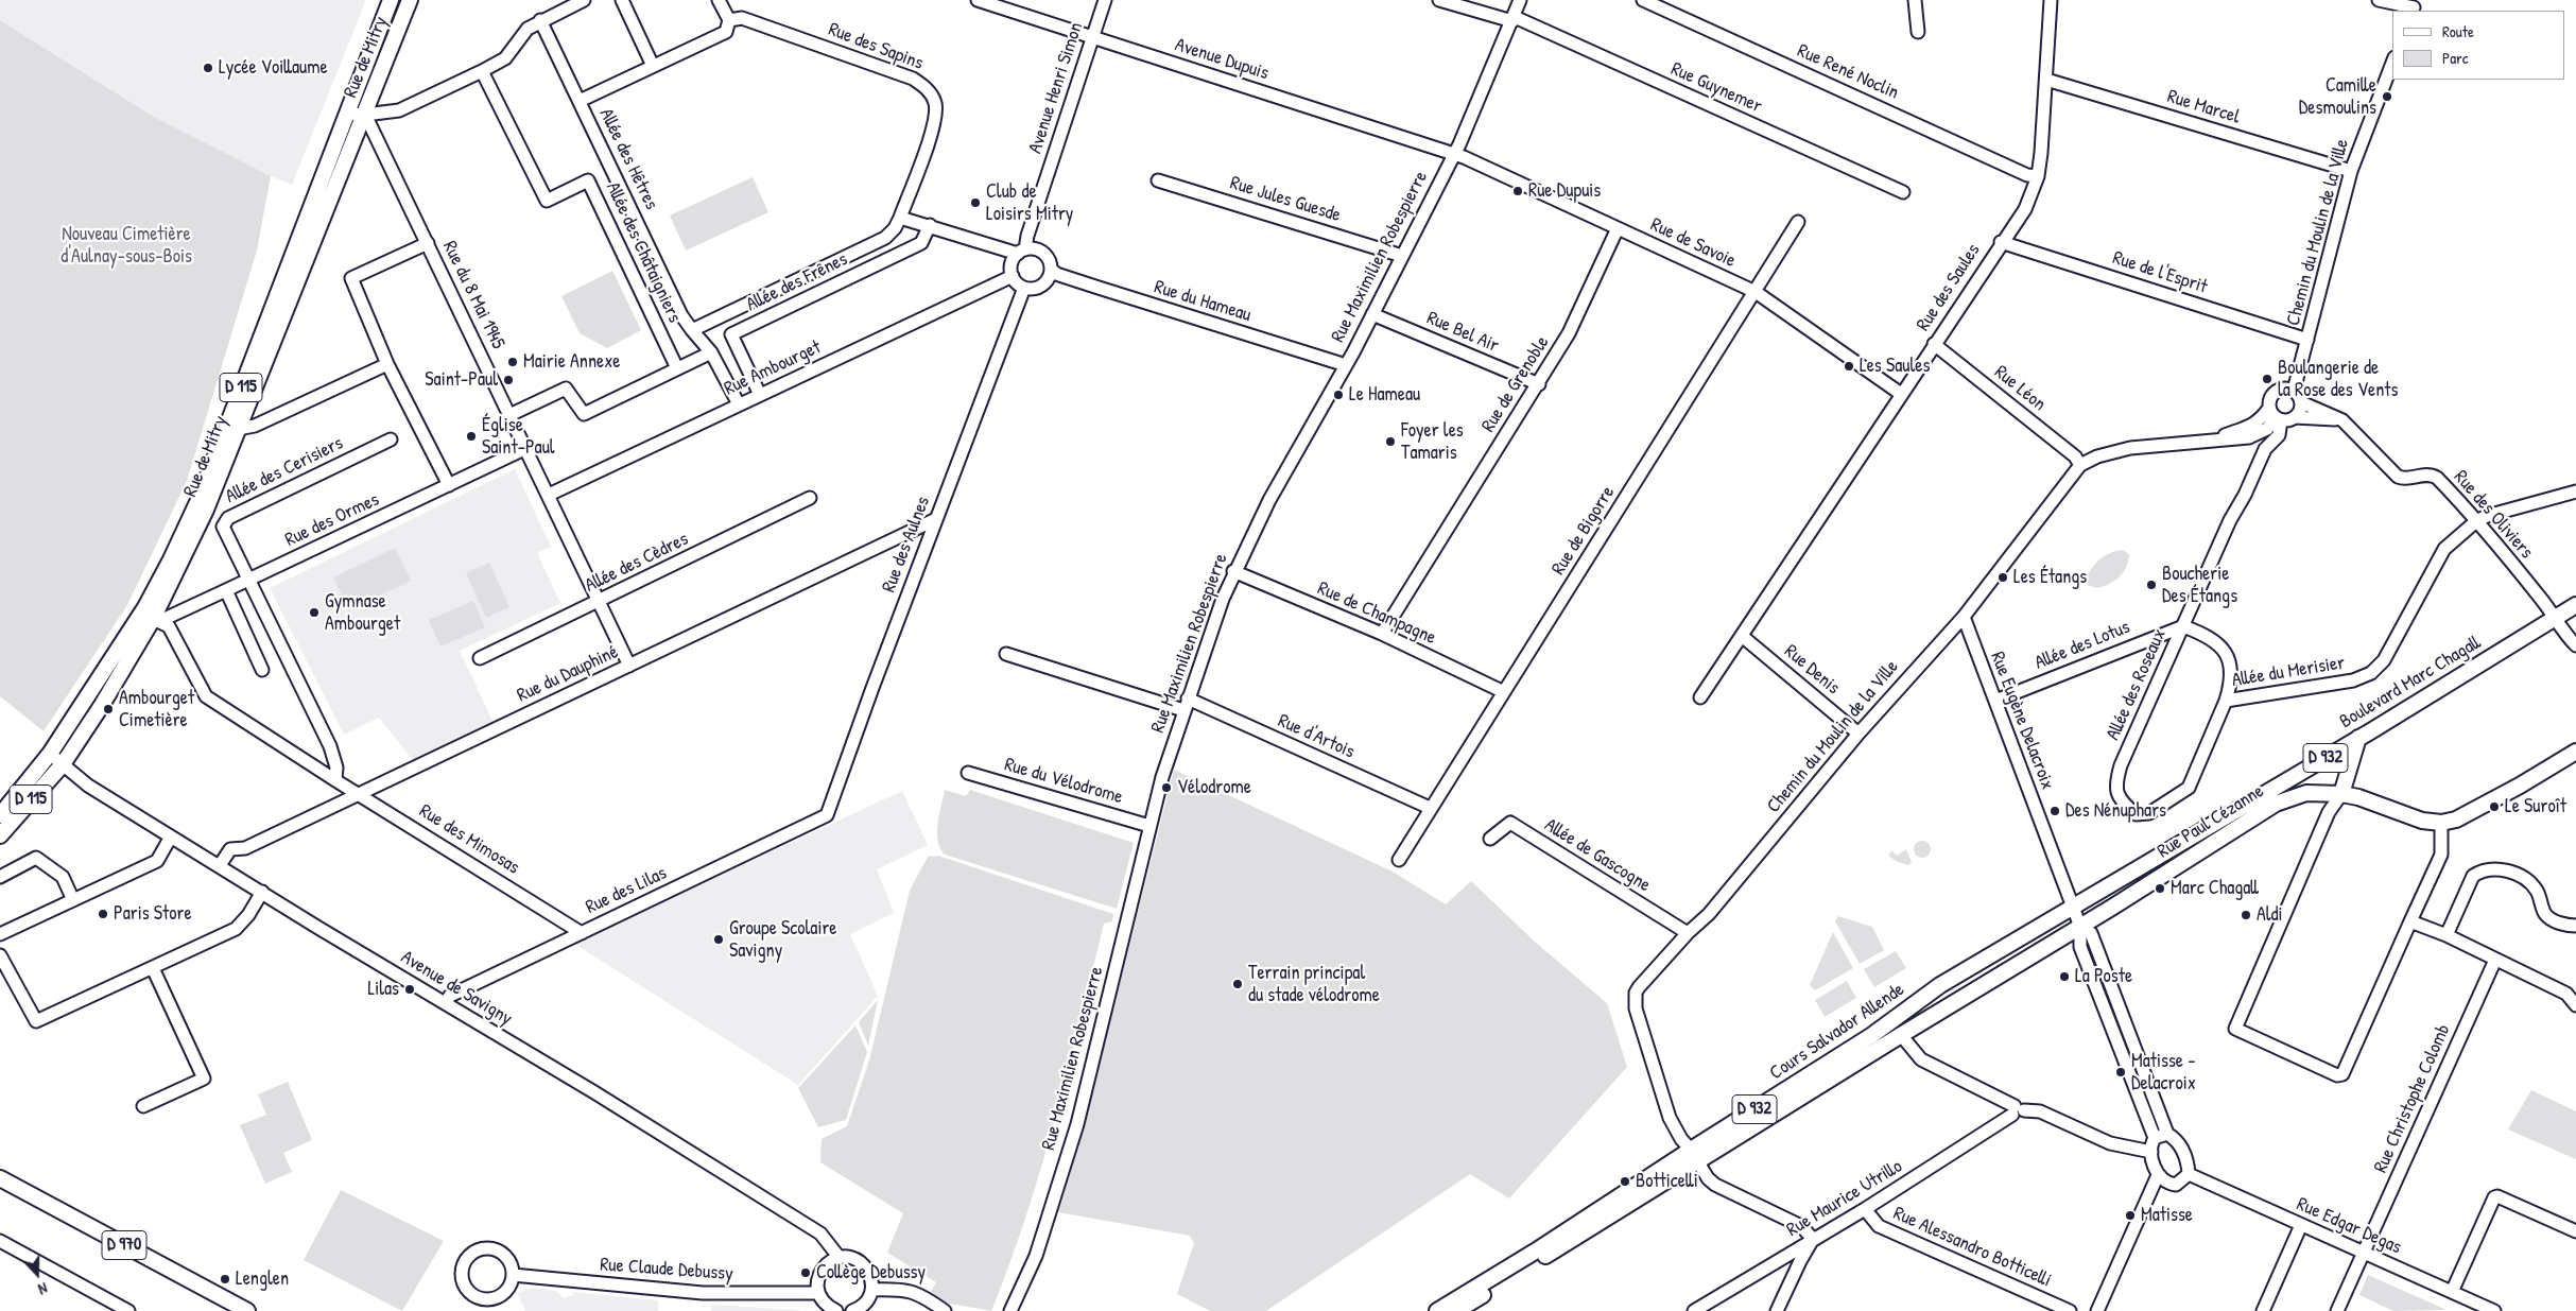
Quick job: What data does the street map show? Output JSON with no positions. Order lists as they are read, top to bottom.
{
  "streets": {
    "main road": [
      "Rue de Mitry",
      "D 115",
      "Boulevard Marc Chagall",
      "D 932",
      "Rue Paul Cézanne",
      "Cours Salvador Allende",
      "D 970"
    ],
    "street": [
      "Rue des Sapins",
      "Avenue Dupuis",
      "Rue René Noclin",
      "Avenue Henri Simon",
      "Rue Guynemer",
      "Rue Marcel",
      "Allée des Hêtres",
      "Rue Jules Guesde",
      "Chemin du Moulin de la Ville",
      "Rue de Savoie",
      "Allée des Châtaigniers",
      "Rue Maximilien Robespierre",
      "Rue de l'Esprit",
      "Allée des Frênes",
      "Rue des Saules",
      "Rue du 8 Mai 1945",
      "Rue du Hameau",
      "Rue Bel Air",
      "Rue Ambourget",
      "Rue de Grenoble",
      "Rue Léon",
      "Allée des Cerisiers",
      "Rue des Oliviers",
      "Rue des Ormes",
      "Rue de Bigorre",
      "Rue des Aulnes",
      "Allée des Cèdres",
      "Rue de Champagne",
      "Allée des Lotus",
      "Rue Denis",
      "Allée du Merisier",
      "Rue du Dauphiné",
      "Allée des Roseaux",
      "Rue Eugène Delacroix",
      "Rue d'Artois",
      "Rue du Vélodrome",
      "Rue des Mimosas",
      "Allée de Gascogne",
      "Rue des Lilas",
      "Avenue de Savigny",
      "Rue Christophe Colomb",
      "Rue Maurice Utrillo",
      "Rue Edgar Degas",
      "Rue Alessandro Botticelli",
      "Rue Claude Debussy"
    ]
  },
  "crossings": [
    ["Rue des Sapins", "Allée des Hêtres"],
    ["Rue de Mitry", "Rue du 8 Mai 1945"],
    ["Rue de Mitry", "Rue des Ormes"],
    ["Rue de Mitry", "Rue des Mimosas"],
    ["Rue de Mitry", "Avenue de Savigny"],
    ["Avenue Dupuis", "Avenue Henri Simon"],
    ["Avenue Dupuis", "Rue de Savoie"],
    ["Avenue Dupuis", "Rue Maximilien Robespierre"],
    ["Rue René Noclin", "Rue des Saules"],
    ["Avenue Henri Simon", "Rue du Hameau"],
    ["Avenue Henri Simon", "Rue Ambourget"],
    ["Avenue Henri Simon", "Rue des Aulnes"],
    ["Rue Guynemer", "Rue Maximilien Robespierre"],
    ["Rue Marcel", "Chemin du Moulin de la Ville"],
    ["Rue Marcel", "Rue des Saules"],
    ["Allée des Hêtres", "Rue Ambourget"],
    ["Rue Jules Guesde", "Rue Maximilien Robespierre"],
    ["Chemin du Moulin de la Ville", "Rue de l'Esprit"],
    ["Chemin du Moulin de la Ville", "Rue Léon"],
    ["Chemin du Moulin de la Ville", "Rue des Oliviers"],
    ["Chemin du Moulin de la Ville", "Rue Denis"],
    ["Chemin du Moulin de la Ville", "Allée des Roseaux"],
    ["Chemin du Moulin de la Ville", "Rue Eugène Delacroix"],
    ["Chemin du Moulin de la Ville", "Allée de Gascogne"],
    ["Chemin du Moulin de la Ville", "Cours Salvador Allende"],
    ["Rue de Savoie", "Rue Maximilien Robespierre"],
    ["Rue de Savoie", "Rue des Saules"],
    ["Rue de Savoie", "Rue de Grenoble"],
    ["Rue de Savoie", "Rue de Bigorre"],
    ["Rue Maximilien Robespierre", "Rue du Hameau"],
    ["Rue Maximilien Robespierre", "Rue Bel Air"],
    ["Rue Maximilien Robespierre", "Rue de Champagne"],
    ["Rue Maximilien Robespierre", "Rue d'Artois"],
    ["Rue Maximilien Robespierre", "Rue du Vélodrome"],
    ["Rue de l'Esprit", "Rue des Saules"],
    ["Allée des Frênes", "Rue Ambourget"],
    ["Rue des Saules", "Rue Léon"],
    ["Rue des Saules", "Rue Denis"],
    ["Rue du 8 Mai 1945", "Rue Ambourget"],
    ["Rue du 8 Mai 1945", "Rue des Ormes"],
    ["Rue du 8 Mai 1945", "Allée des Cèdres"],
    ["Rue du 8 Mai 1945", "Rue du Dauphiné"],
    ["Rue du Hameau", "Rue Ambourget"],
    ["Rue du Hameau", "Rue des Aulnes"],
    ["Rue Bel Air", "Rue de Grenoble"],
    ["Rue Ambourget", "Rue des Aulnes"],
    ["Rue de Grenoble", "Rue de Champagne"],
    ["Allée des Cerisiers", "Rue des Ormes"],
    ["Rue des Oliviers", "Allée du Merisier"],
    ["Rue des Oliviers", "Boulevard Marc Chagall"],
    ["Rue des Oliviers", "Allée des Roseaux"],
    ["Rue des Ormes", "Rue des Mimosas"],
    ["Rue de Bigorre", "Rue de Champagne"],
    ["Rue de Bigorre", "Rue d'Artois"],
    ["Rue des Aulnes", "Rue du Dauphiné"],
    ["Rue des Aulnes", "Rue des Lilas"],
    ["Allée des Lotus", "Allée des Roseaux"],
    ["Allée des Lotus", "Rue Eugène Delacroix"],
    ["Allée du Merisier", "Allée des Roseaux"],
    ["Rue du Dauphiné", "Rue des Mimosas"],
    ["Rue du Dauphiné", "Avenue de Savigny"],
    ["Boulevard Marc Chagall", "Rue Eugène Delacroix"],
    ["Boulevard Marc Chagall", "Cours Salvador Allende"],
    ["Rue Eugène Delacroix", "Rue Paul Cézanne"],
    ["Rue Eugène Delacroix", "Cours Salvador Allende"],
    ["Rue Eugène Delacroix", "Rue Edgar Degas"],
    ["Rue Paul Cézanne", "Cours Salvador Allende"],
    ["Rue des Mimosas", "Rue des Lilas"],
    ["Rue des Lilas", "Avenue de Savigny"],
    ["Rue Christophe Colomb", "Rue Edgar Degas"],
    ["Rue Maurice Utrillo", "Rue Alessandro Botticelli"]
  ],
  "parks": ["Nouveau Cimetière d'Aulnay-sous-Bois"],
  "places": [
    "Lycée Voillaume",
    "Camille Desmoulins",
    "Rue Dupuis",
    "Club de Loisirs Mitry",
    "Mairie Annexe",
    "Les Saules",
    "Boulangerie de la Rose des Vents",
    "Saint-Paul",
    "Le Hameau",
    "Église Saint-Paul",
    "Foyer les Tamaris",
    "Les Étangs",
    "Boucherie Des Étangs",
    "Gymnase Ambourget",
    "Ambourget Cimetière",
    "Vélodrome",
    "Le Suroît",
    "Des Nénuphars",
    "Marc Chagall",
    "Paris Store",
    "Aldi",
    "Groupe Scolaire Savigny",
    "La Poste",
    "Terrain principal du stade vélodrome",
    "Lilas",
    "Matisse - Delacroix",
    "Botticelli",
    "Matisse",
    "Collège Debussy",
    "Lenglen"
  ],
  "legend": ["Route", "Parc"],
  "north": "bottom"
}
